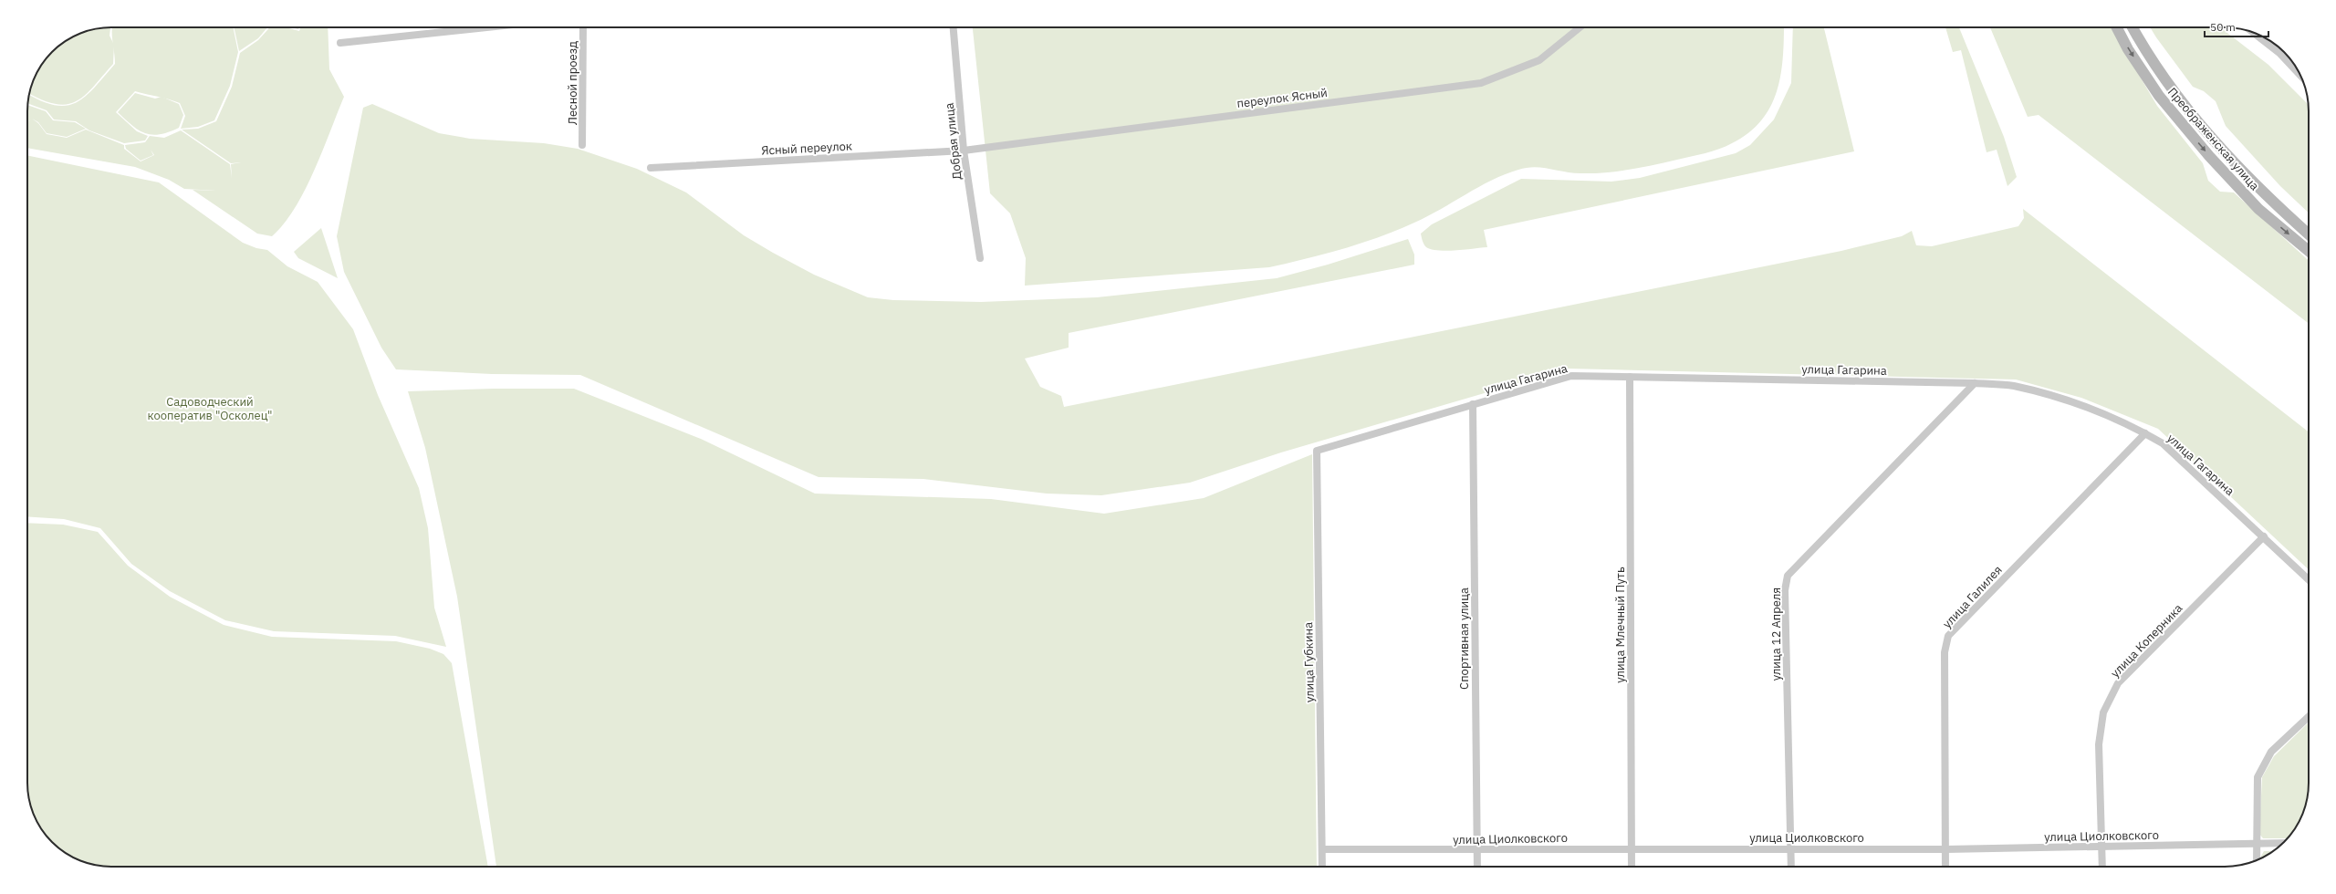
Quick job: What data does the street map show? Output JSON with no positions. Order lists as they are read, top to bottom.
{
  "streets": {
    "main road": ["Преображенская улица"],
    "street": [
      "Лесной проезд",
      "переулок Ясный",
      "Добрая улица",
      "Ясный переулок",
      "улица Гагарина",
      "улица Галилея",
      "улица Млечный Путь",
      "улица 12 Апреля",
      "Спортивная улица",
      "улица Коперника",
      "улица Губкина",
      "улица Циолковского"
    ]
  },
  "crossings": [
    ["переулок Ясный", "Добрая улица"],
    ["переулок Ясный", "Ясный переулок"],
    ["Добрая улица", "Ясный переулок"],
    ["улица Гагарина", "улица Галилея"],
    ["улица Гагарина", "улица Млечный Путь"],
    ["улица Гагарина", "улица 12 Апреля"],
    ["улица Гагарина", "Спортивная улица"],
    ["улица Гагарина", "улица Коперника"],
    ["улица Гагарина", "улица Губкина"],
    ["улица Галилея", "улица Циолковского"],
    ["улица Млечный Путь", "улица Циолковского"],
    ["улица 12 Апреля", "улица Циолковского"],
    ["Спортивная улица", "улица Циолковского"],
    ["улица Коперника", "улица Циолковского"],
    ["улица Губкина", "улица Циолковского"]
  ],
  "parks": ["Садоводческий кооператив \"Осколец\""],
  "scale_bar": "50 m"
}
